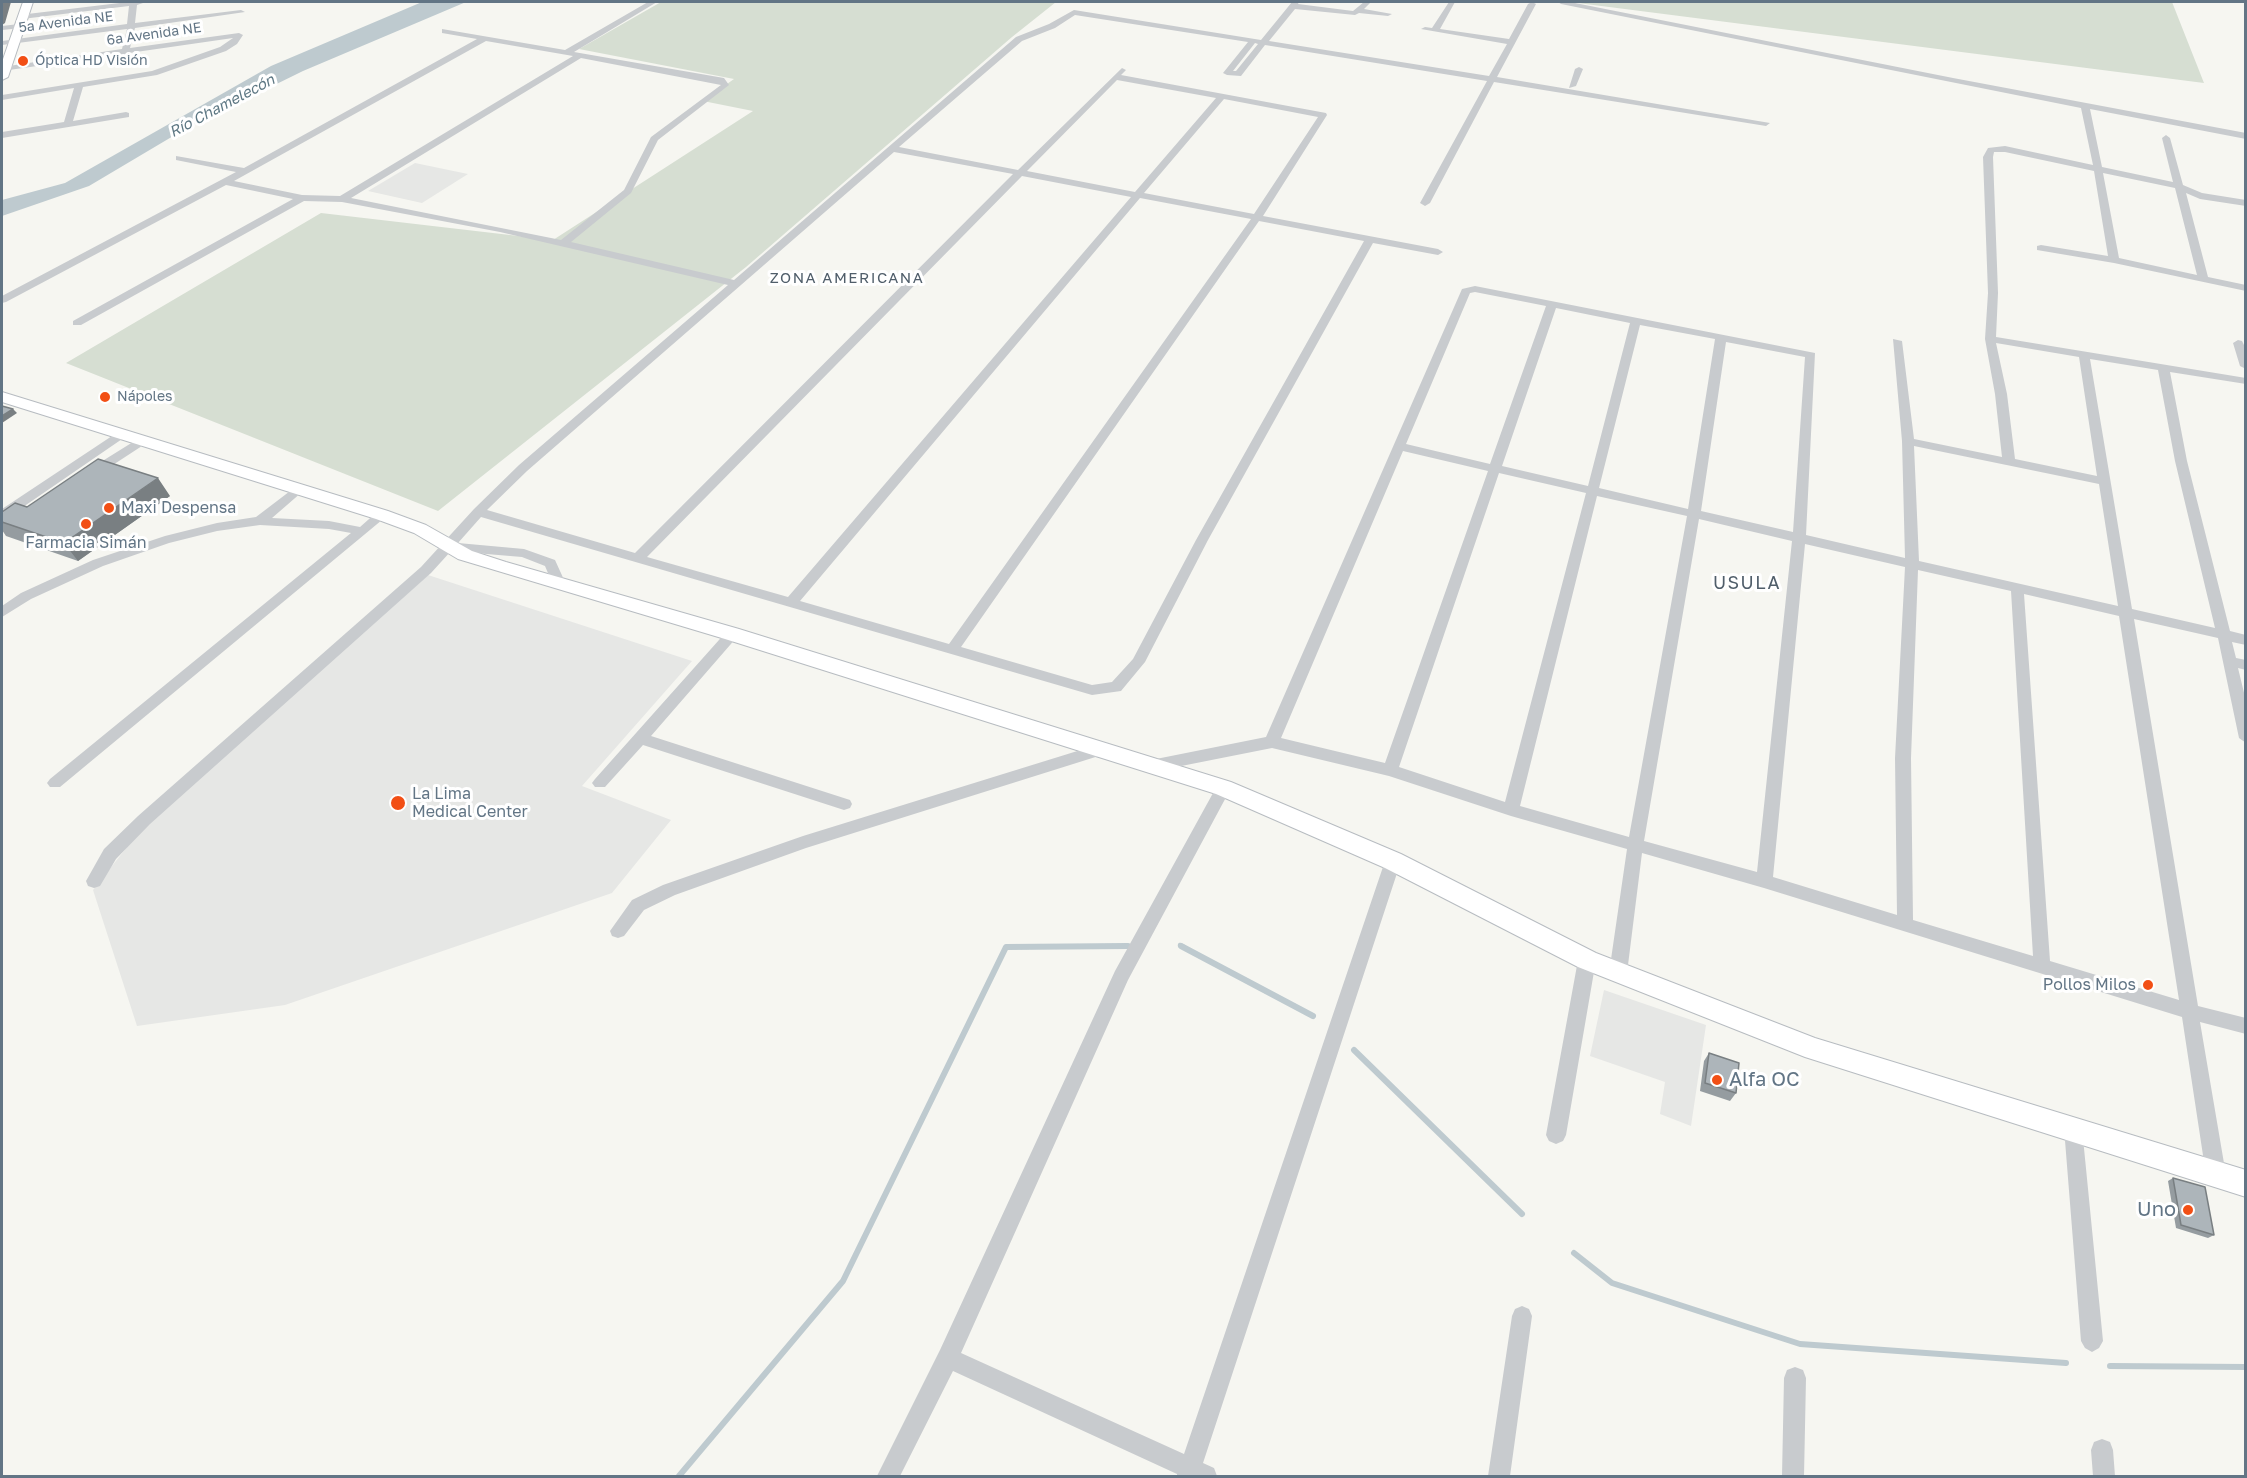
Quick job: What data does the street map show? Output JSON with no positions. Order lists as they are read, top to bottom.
{
  "streets": {
    "street": ["5a Avenida NE", "6a Avenida NE"]
  },
  "districts": ["ZONA AMERICANA", "USULA"],
  "water": ["Río Chamelecón"],
  "places": [
    "Óptica HD Visión",
    "Nápoles",
    "Maxi Despensa",
    "Farmacia Simán",
    "La Lima Medical Center",
    "Pollos Milos",
    "Alfa OC",
    "Uno"
  ]
}
